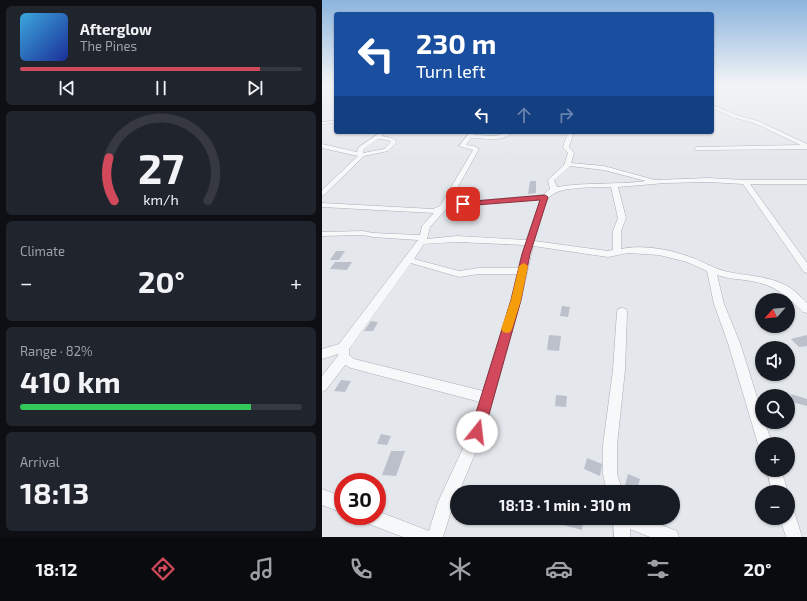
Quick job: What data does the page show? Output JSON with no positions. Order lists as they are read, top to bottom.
{
  "north": "bottom left",
  "page": {
    "turn": ["230 m", "Turn left"],
    "song": ["Afterglow", "The Pines"],
    "tile": [
      "Climate",
      ["Range · 82%", "410 km"],
      ["Arrival", "18:13"]
    ],
    "heat": ["−", "20°", "+"],
    "map_buttons": ["+", "−"],
    "limit": "30",
    "trip": "18:13 · 1 min · 310 m",
    "tabs": ["18:12", "20°"],
    "gauge": ["27", "km/h"]
  }
}
